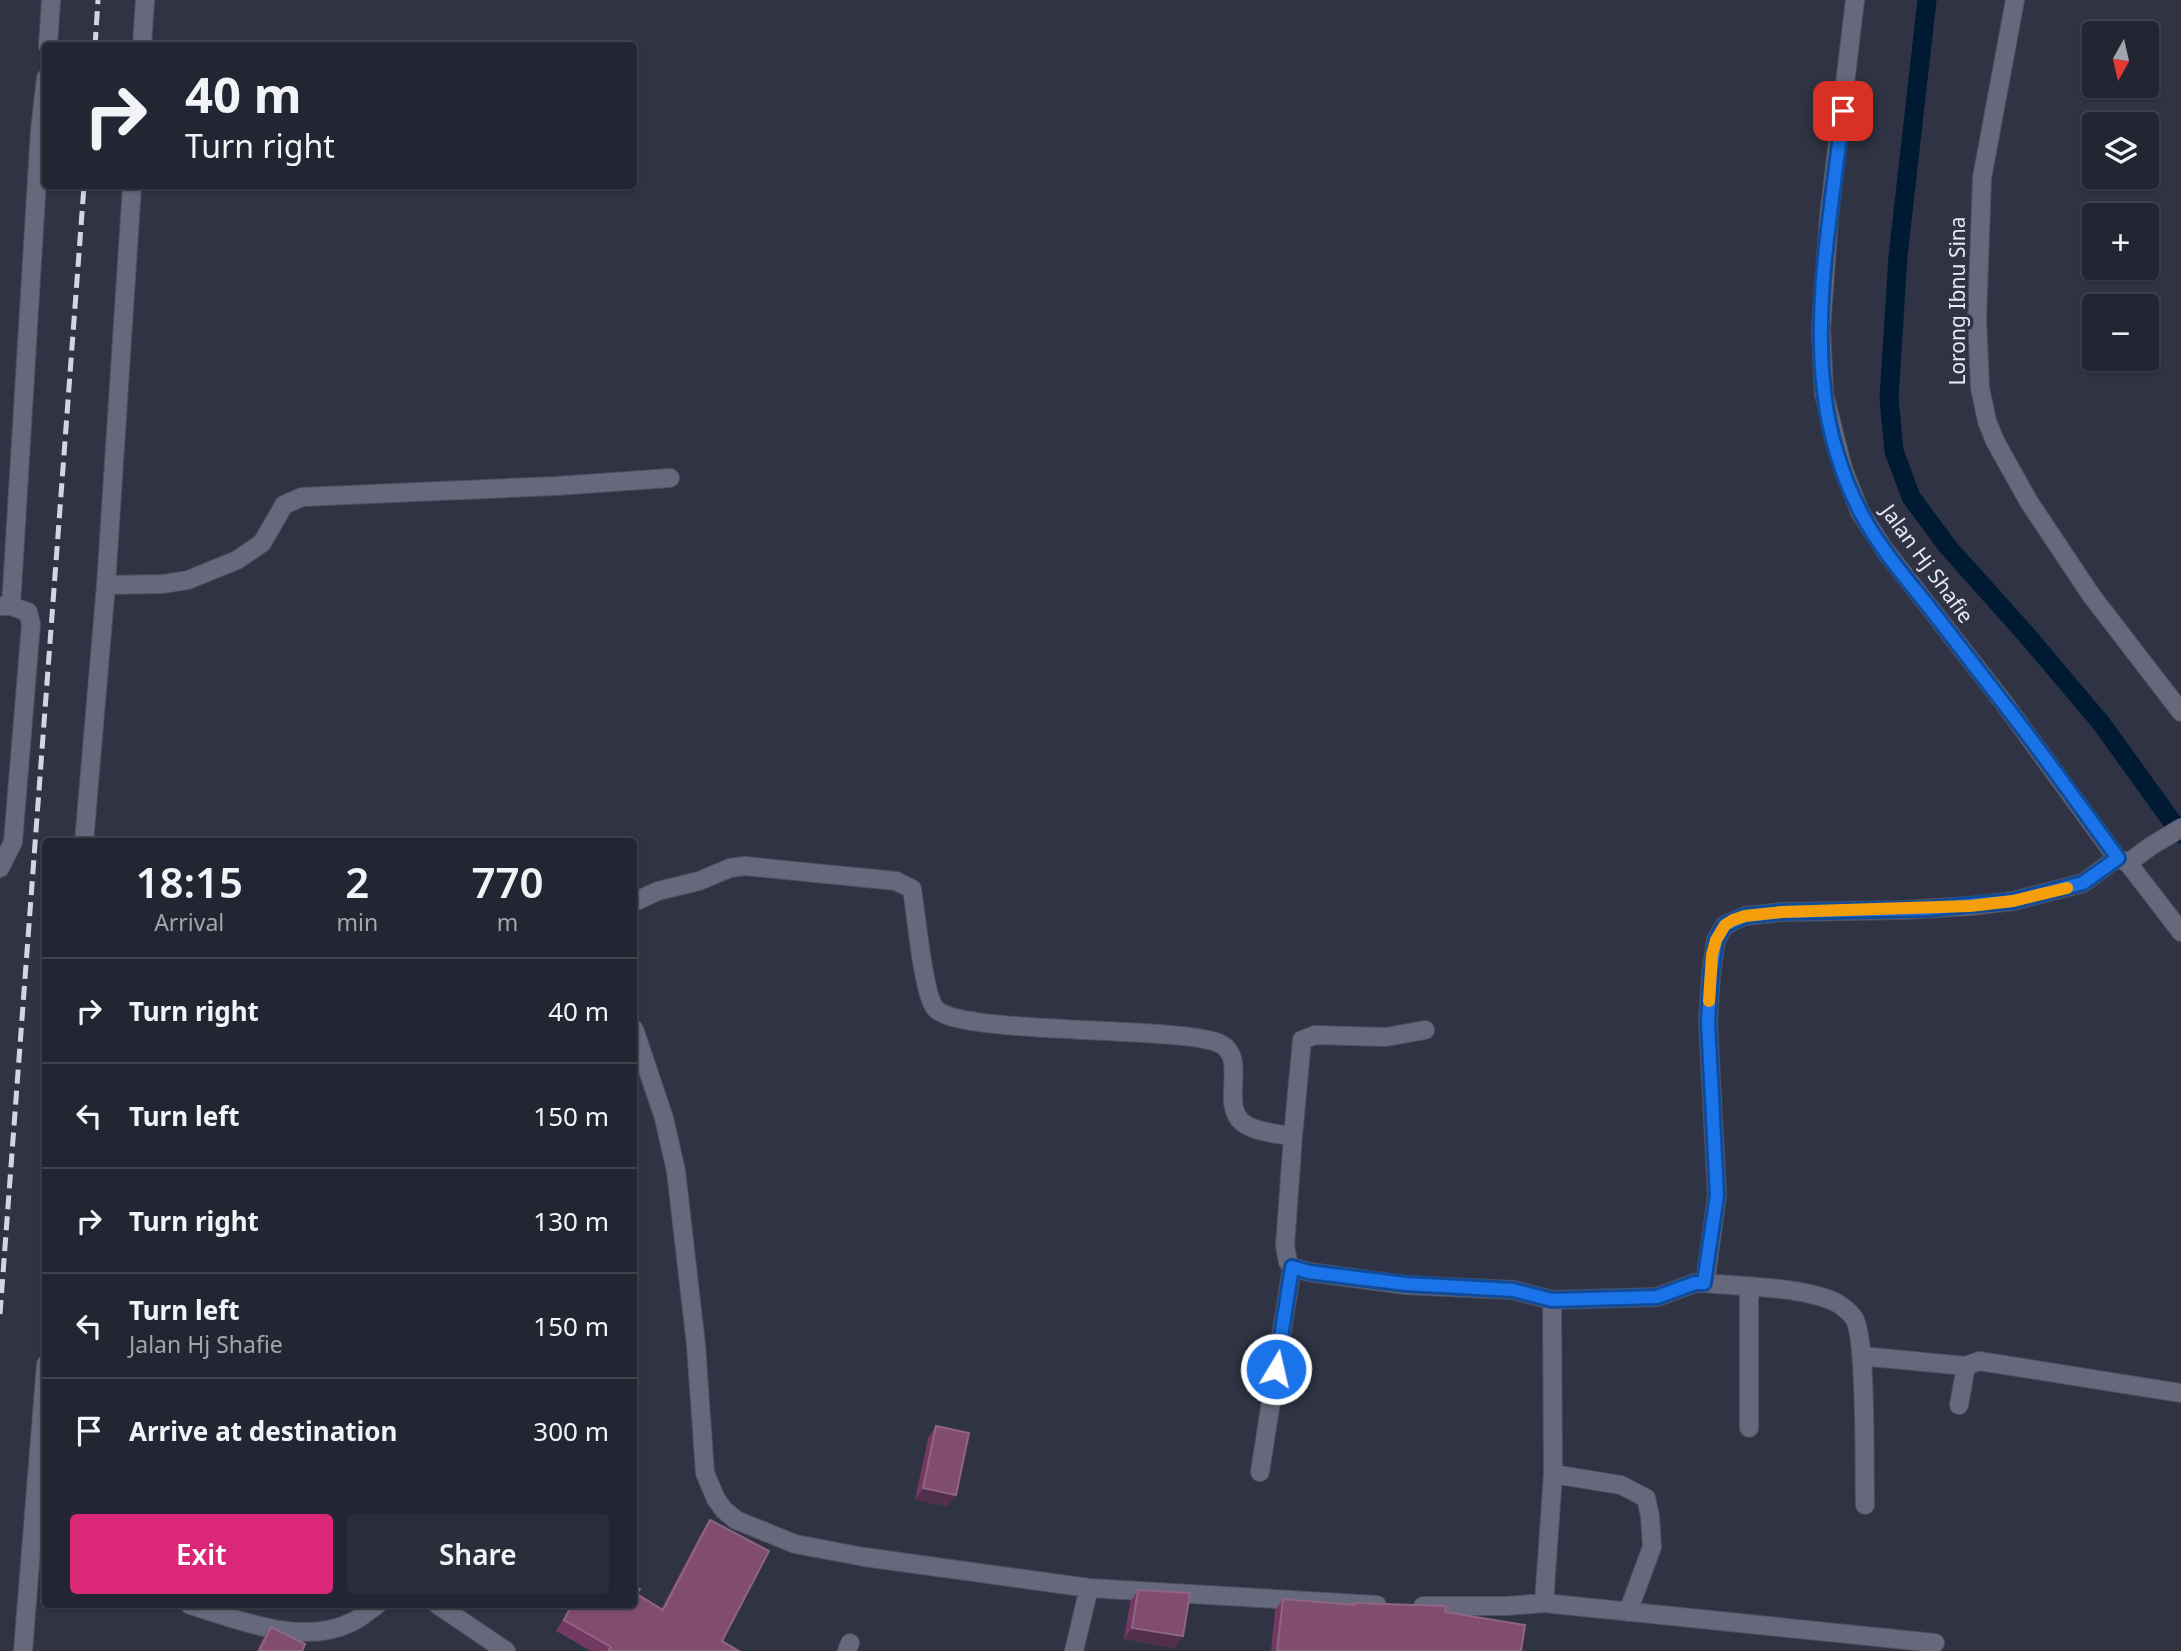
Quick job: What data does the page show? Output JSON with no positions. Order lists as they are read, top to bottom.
{
  "streets": {
    "street": ["Lorong Ibnu Sina", "Jalan Hj Shafie"]
  },
  "north": "bottom",
  "page": {
    "map_buttons": ["+", "−"],
    "turn": ["40 m", "Turn right"],
    "eta": [
      "18:15",
      "Arrival",
      "2",
      "min",
      "770",
      "m"
    ],
    "list": [
      {
        "name": "Turn right",
        "value": "40 m"
      },
      {
        "name": "Turn left",
        "value": "150 m"
      },
      {
        "name": "Turn right",
        "value": "130 m"
      },
      {
        "name": "Turn left",
        "note": "Jalan Hj Shafie",
        "value": "150 m"
      },
      {
        "name": "Arrive at destination",
        "value": "300 m"
      }
    ],
    "buttons": ["Exit", "Share"]
  }
}
